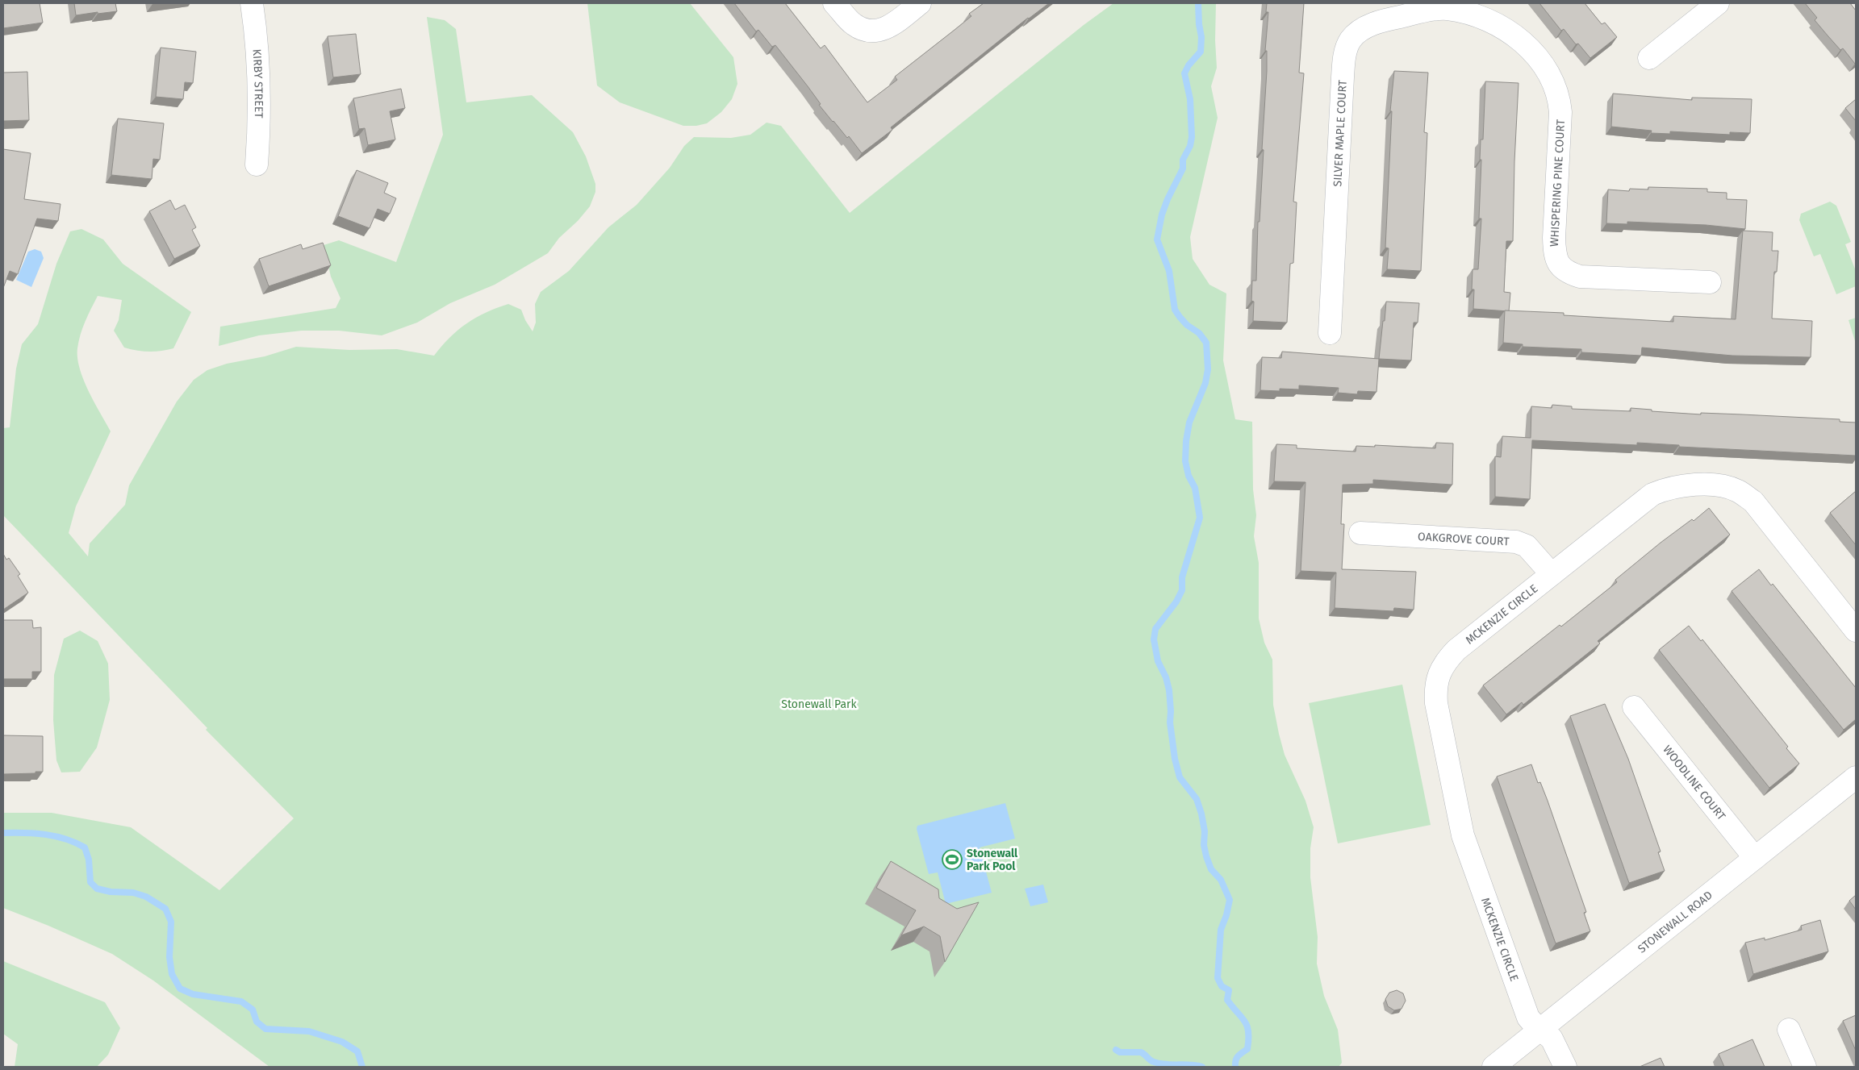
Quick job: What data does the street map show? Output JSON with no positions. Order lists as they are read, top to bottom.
{
  "streets": {
    "street": [
      "KIRBY STREET",
      "SILVER MAPLE COURT",
      "WHISPERING PINE COURT",
      "OAKGROVE COURT",
      "MCKENZIE CIRCLE",
      "WOODLINE COURT",
      "STONEWALL ROAD"
    ]
  },
  "crossings": [
    ["SILVER MAPLE COURT", "WHISPERING PINE COURT"],
    ["OAKGROVE COURT", "MCKENZIE CIRCLE"],
    ["MCKENZIE CIRCLE", "STONEWALL ROAD"],
    ["WOODLINE COURT", "STONEWALL ROAD"]
  ],
  "parks": ["Stonewall Park"],
  "places": {
    "sports": ["Stonewall Park Pool"]
  }
}
